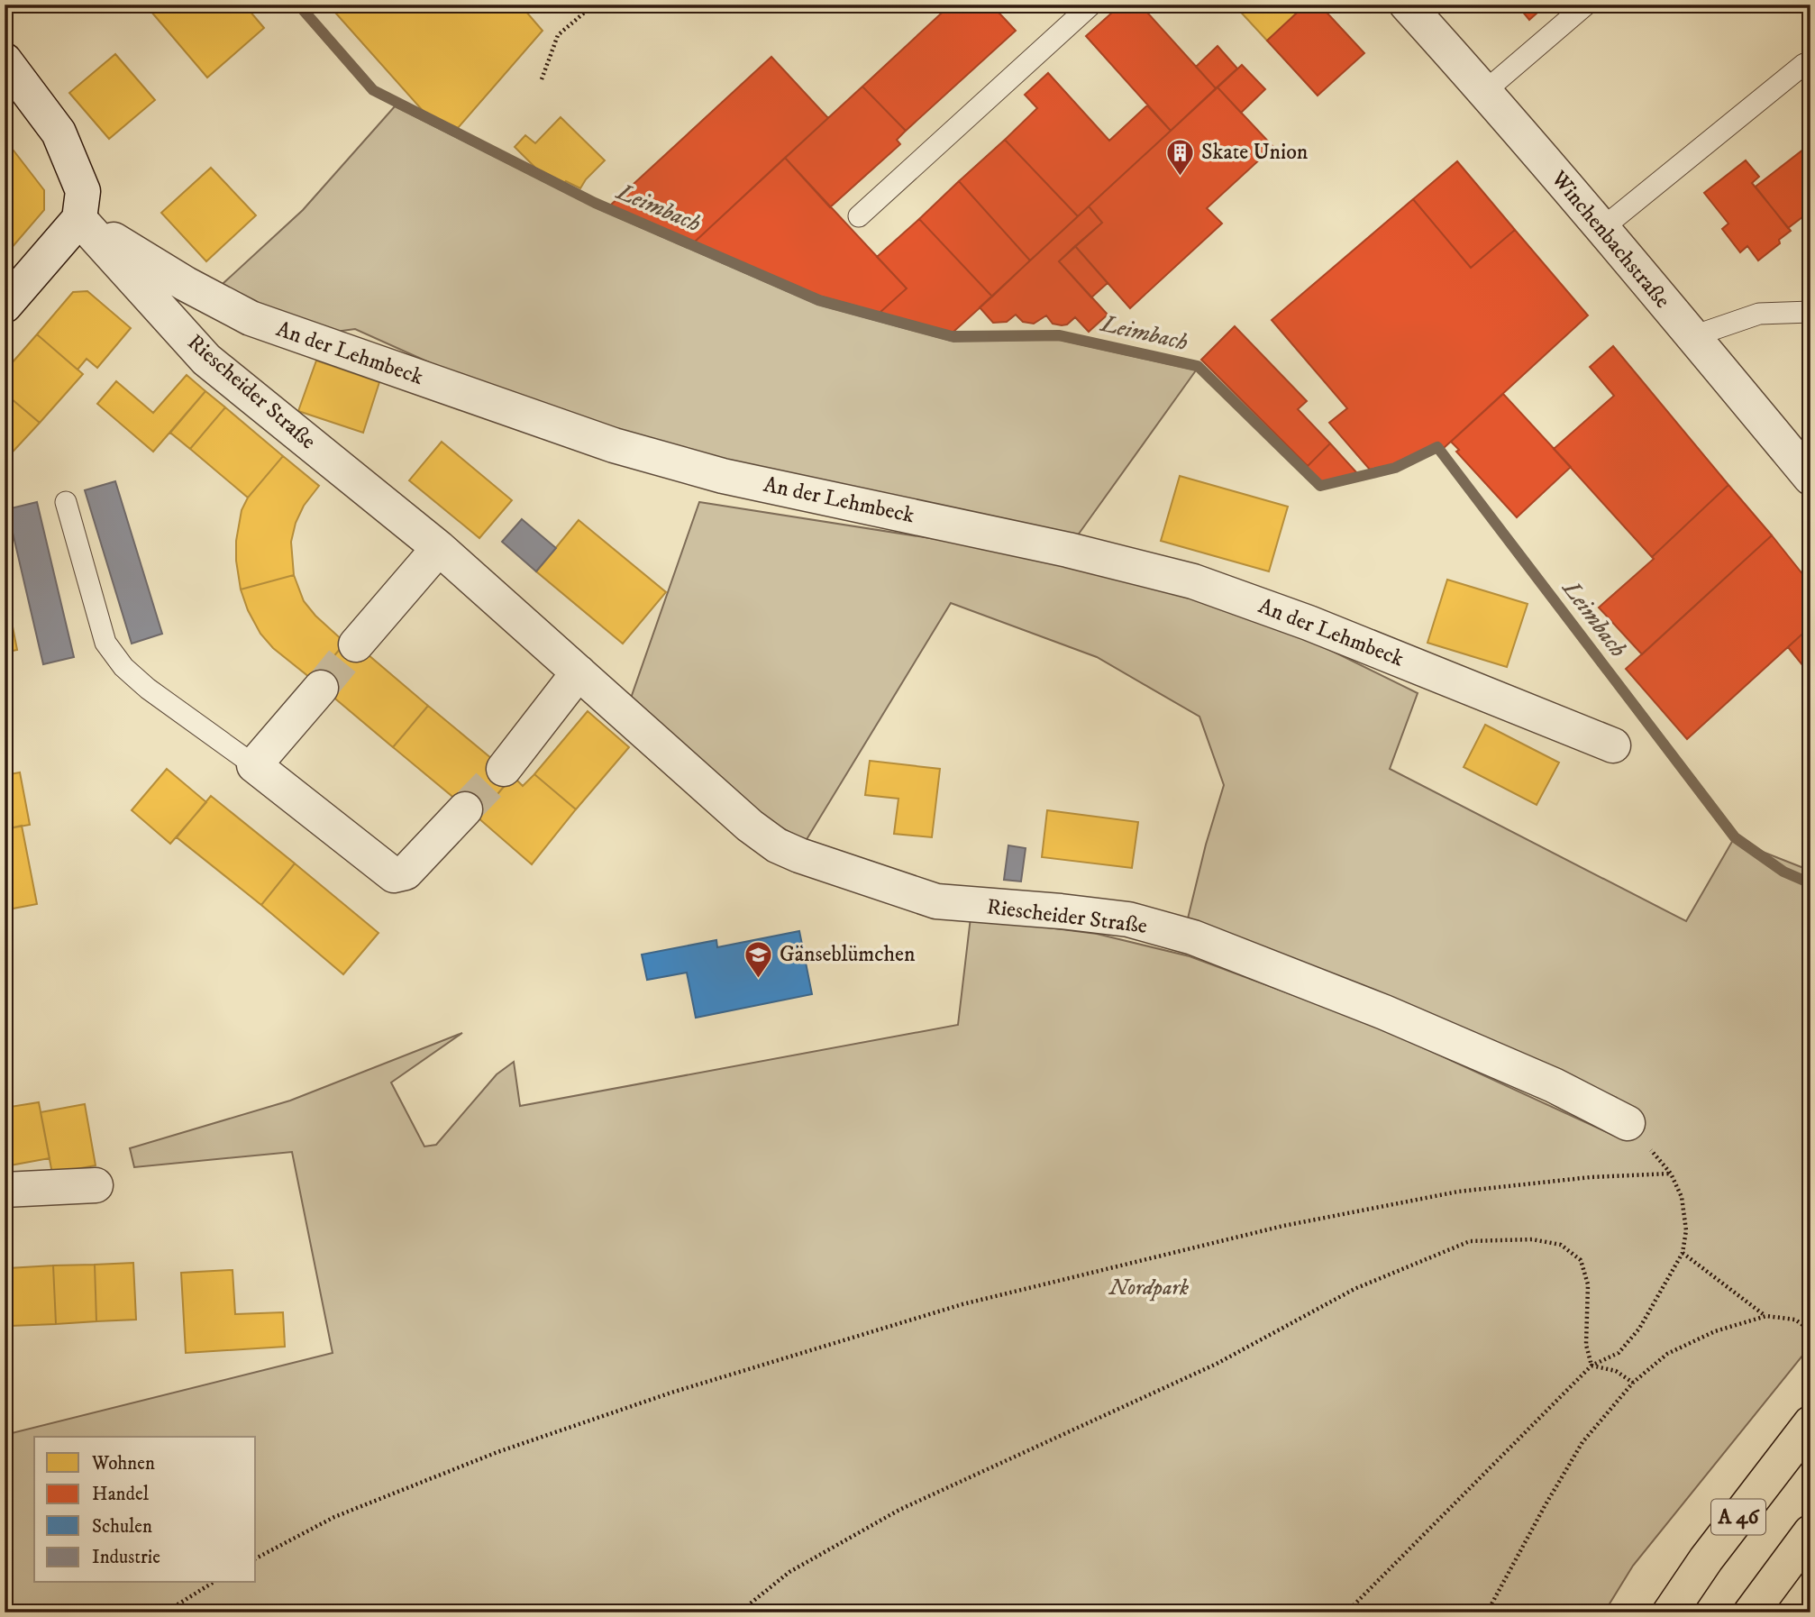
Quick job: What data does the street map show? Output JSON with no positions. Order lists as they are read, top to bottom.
{
  "streets": {
    "highway": ["A 46"],
    "street": ["Winchenbachstraße", "An der Lehmbeck", "Riescheider Straße"]
  },
  "crossings": [
    ["An der Lehmbeck", "Riescheider Straße"]
  ],
  "water": ["Leimbach"],
  "parks": ["Nordpark"],
  "places": {
    "building": ["Skate Union"],
    "school or university": ["Gänseblümchen"]
  },
  "legend": [
    "Wohnen",
    "Handel",
    "Schulen",
    "Industrie"
  ]
}
